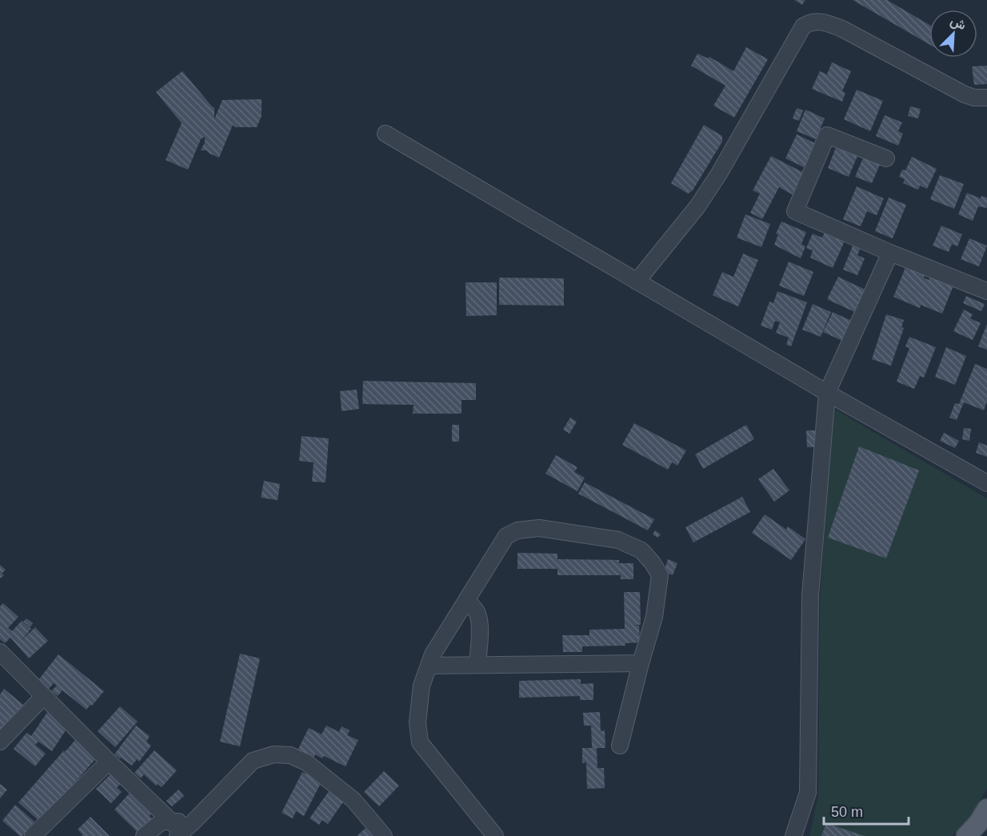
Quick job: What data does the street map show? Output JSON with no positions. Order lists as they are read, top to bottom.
{
  "scale_bar": "50 m",
  "north": "top right"
}
